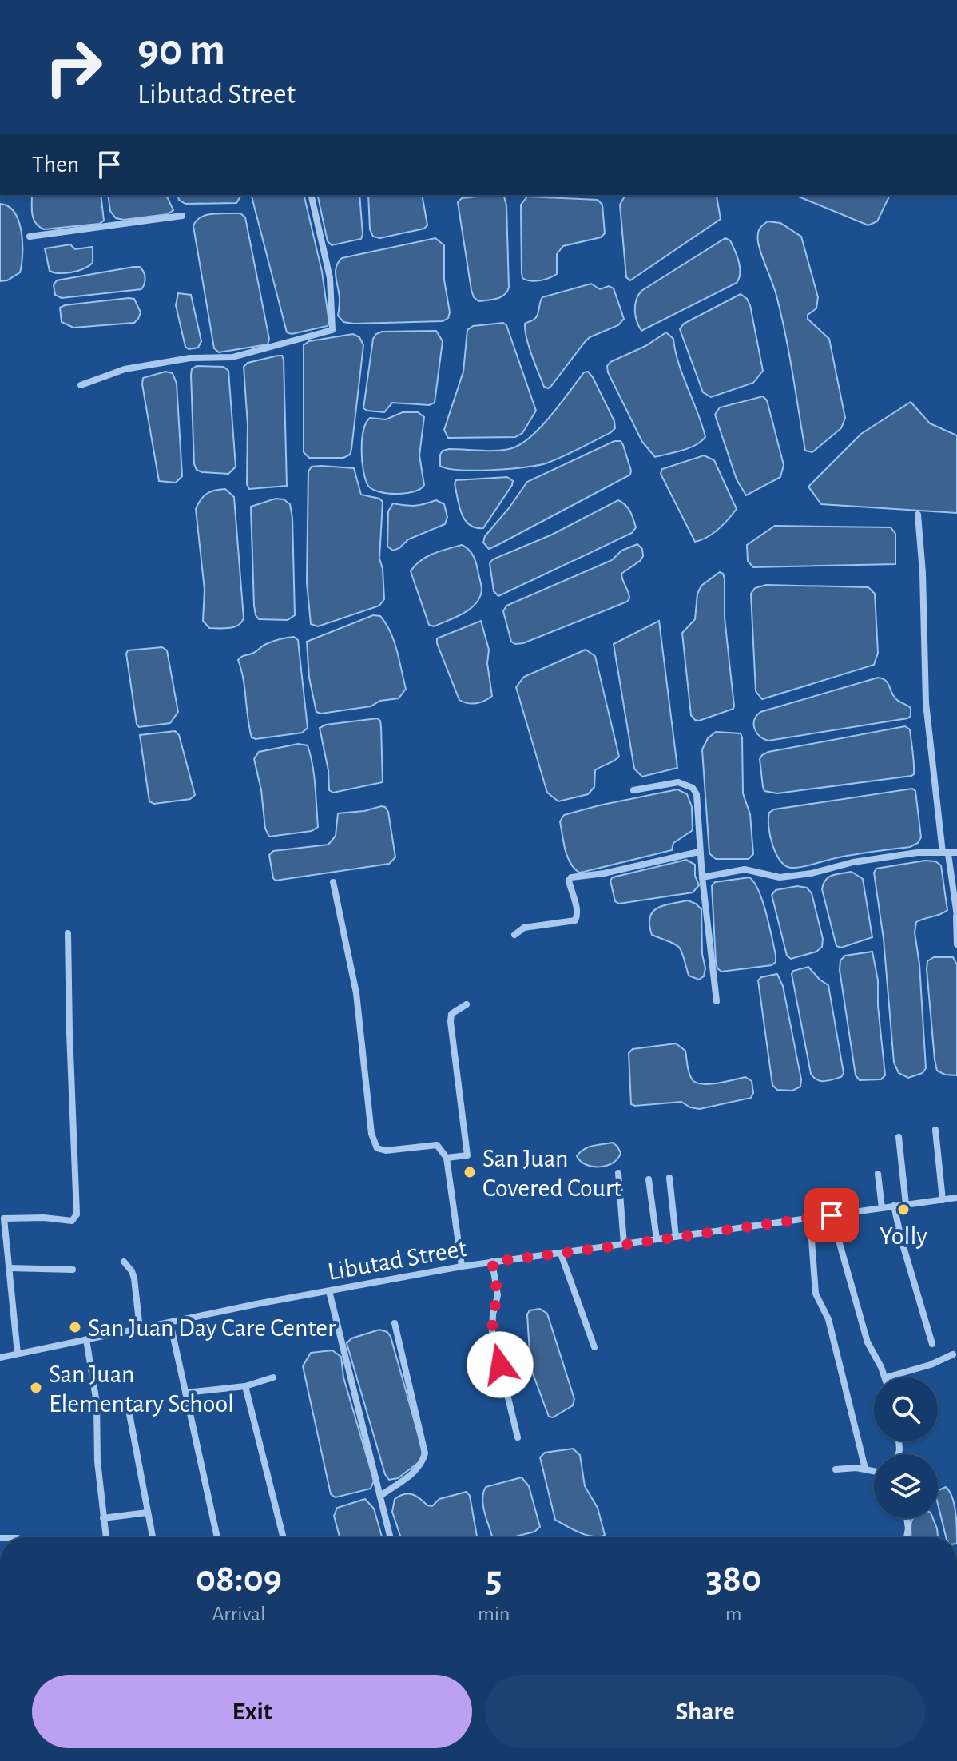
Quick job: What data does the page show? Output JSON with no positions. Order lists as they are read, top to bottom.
{
  "streets": {
    "street": ["Libutad Street"]
  },
  "places": [
    "San Juan Covered Court",
    "Yolly",
    "San Juan Day Care Center",
    "San Juan Elementary School"
  ],
  "page": {
    "turn": ["90 m", "Libutad Street"],
    "then": "Then",
    "eta": [
      "08:09",
      "Arrival",
      "5",
      "min",
      "380",
      "m"
    ],
    "buttons": ["Exit", "Share"]
  }
}
